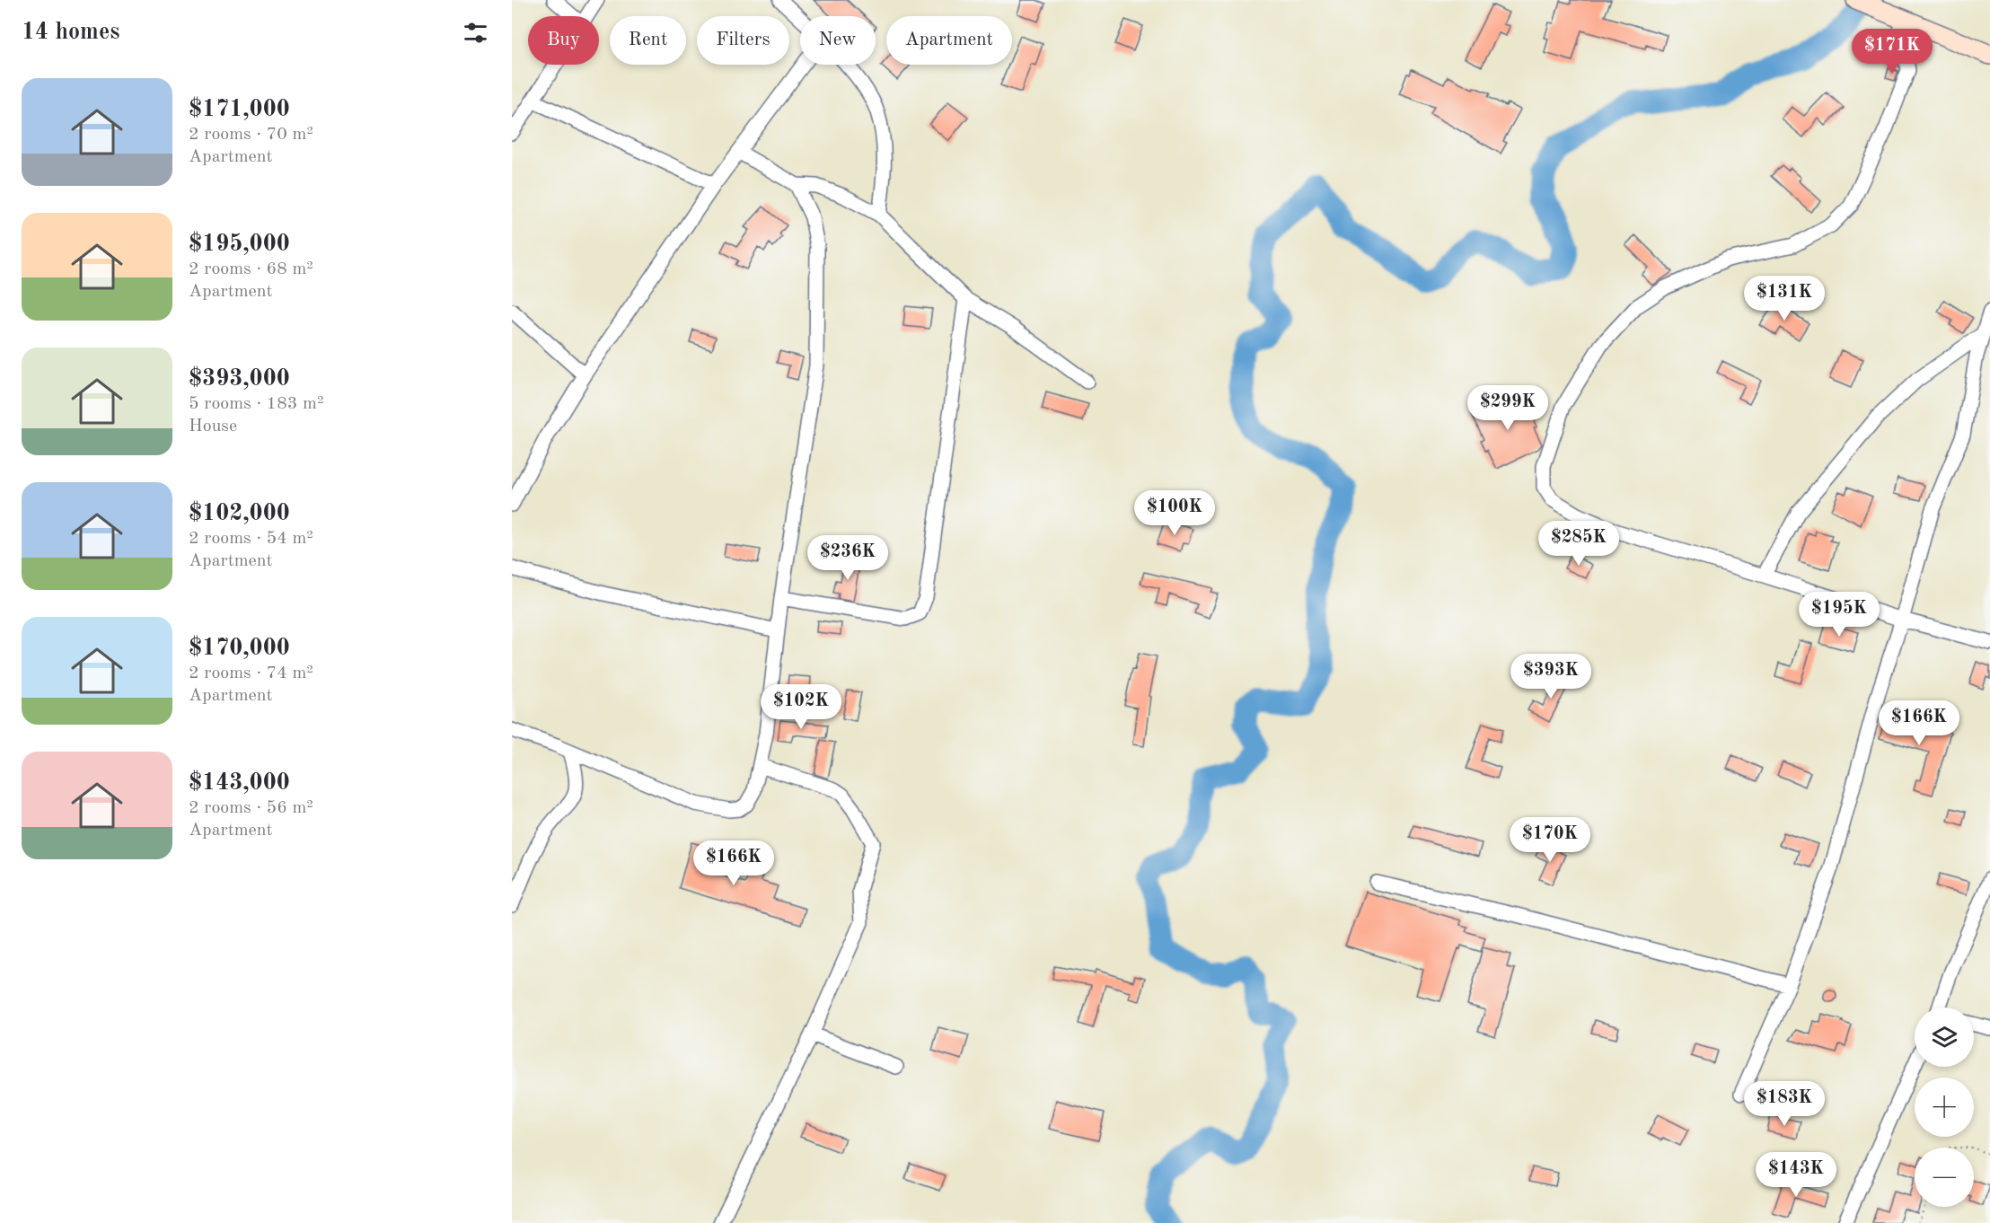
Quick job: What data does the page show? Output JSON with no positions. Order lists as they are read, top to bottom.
{
  "page": {
    "heading": "14 homes",
    "chip": [
      "Buy",
      "Rent",
      "Filters",
      "New",
      "Apartment"
    ],
    "price": [
      "$171K",
      "$131K",
      "$299K",
      "$100K",
      "$285K",
      "$236K",
      "$195K",
      "$393K",
      "$102K",
      "$166K",
      "$170K",
      "$166K",
      "$183K",
      "$143K"
    ],
    "list": [
      {
        "name": "$171,000",
        "note": "2 rooms · 70 m² · Apartment"
      },
      {
        "name": "$195,000",
        "note": "2 rooms · 68 m² · Apartment"
      },
      {
        "name": "$393,000",
        "note": "5 rooms · 183 m² · House"
      },
      {
        "name": "$102,000",
        "note": "2 rooms · 54 m² · Apartment"
      },
      {
        "name": "$170,000",
        "note": "2 rooms · 74 m² · Apartment"
      },
      {
        "name": "$143,000",
        "note": "2 rooms · 56 m² · Apartment"
      }
    ],
    "map_buttons": ["+", "−"]
  }
}
